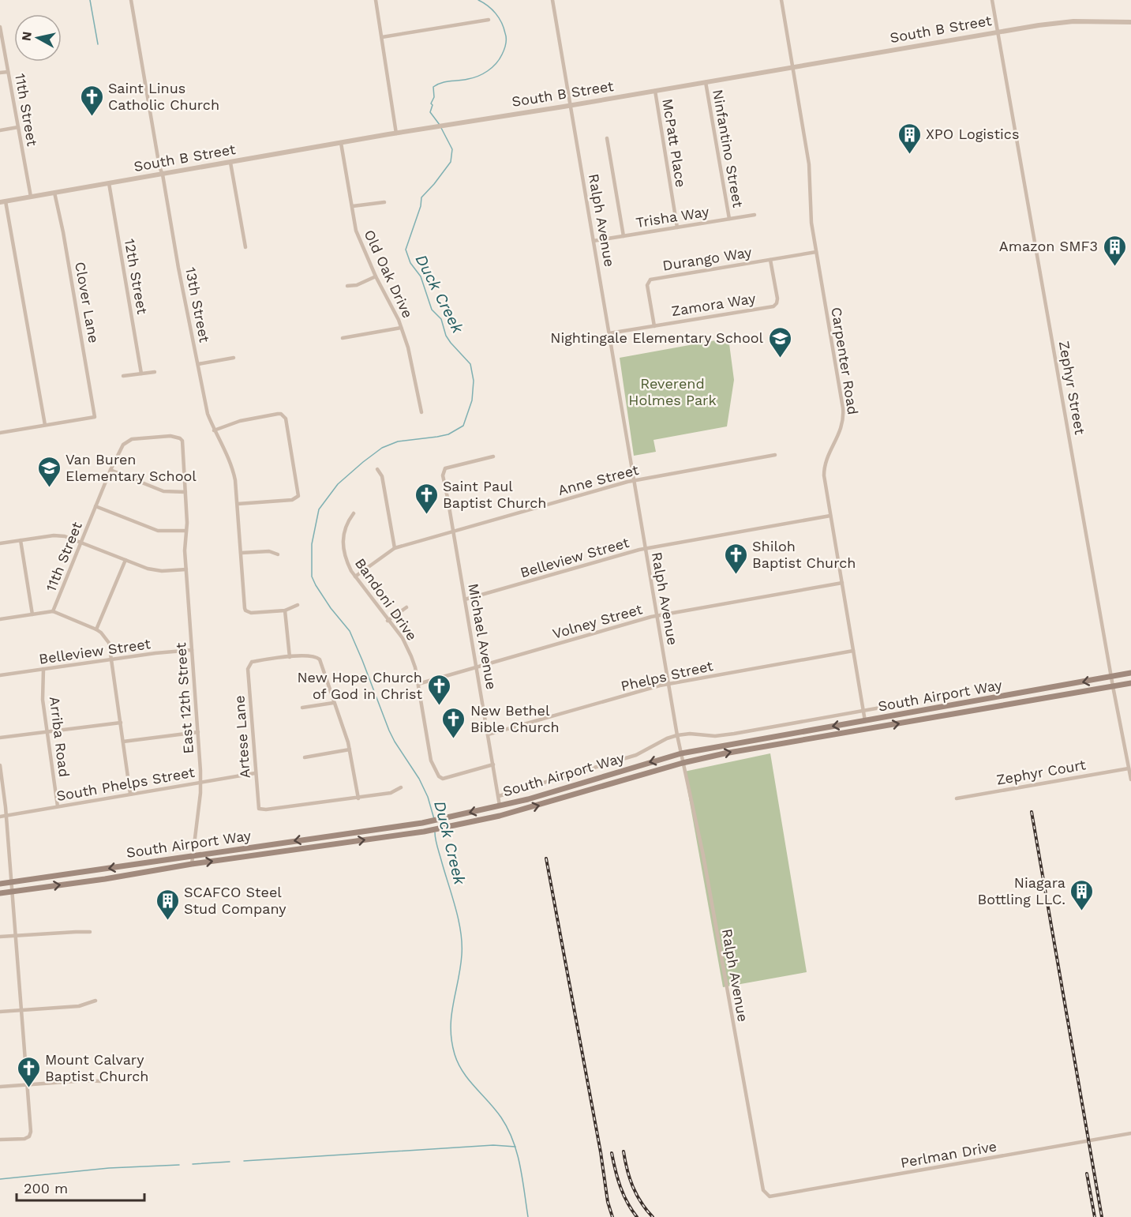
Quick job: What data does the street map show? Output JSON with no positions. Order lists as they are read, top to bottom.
{
  "streets": {
    "main road": ["South Airport Way"],
    "street": [
      "South B Street",
      "11th Street",
      "McPatt Place",
      "Ninfantino Street",
      "Trisha Way",
      "Ralph Avenue",
      "Durango Way",
      "Old Oak Drive",
      "12th Street",
      "Clover Lane",
      "13th Street",
      "Zamora Way",
      "Carpenter Road",
      "Zephyr Street",
      "Anne Street",
      "Belleview Street",
      "Bandoni Drive",
      "Volney Street",
      "Michael Avenue",
      "Phelps Street",
      "East 12th Street",
      "Arriba Road",
      "Artese Lane",
      "Zephyr Court",
      "South Phelps Street",
      "Perlman Drive"
    ]
  },
  "crossings": [
    ["South B Street", "11th Street"],
    ["South B Street", "McPatt Place"],
    ["South B Street", "Ninfantino Street"],
    ["South B Street", "Ralph Avenue"],
    ["South B Street", "Old Oak Drive"],
    ["South B Street", "12th Street"],
    ["South B Street", "Clover Lane"],
    ["South B Street", "13th Street"],
    ["South B Street", "Carpenter Road"],
    ["South B Street", "Zephyr Street"],
    ["McPatt Place", "Trisha Way"],
    ["Ninfantino Street", "Trisha Way"],
    ["Trisha Way", "Ralph Avenue"],
    ["Ralph Avenue", "Zamora Way"],
    ["Ralph Avenue", "Anne Street"],
    ["Ralph Avenue", "Belleview Street"],
    ["Ralph Avenue", "Volney Street"],
    ["Ralph Avenue", "Phelps Street"],
    ["Ralph Avenue", "South Airport Way"],
    ["Ralph Avenue", "Perlman Drive"],
    ["Durango Way", "Zamora Way"],
    ["Durango Way", "Carpenter Road"],
    ["Carpenter Road", "Belleview Street"],
    ["Carpenter Road", "Volney Street"],
    ["Carpenter Road", "Phelps Street"],
    ["Carpenter Road", "South Airport Way"],
    ["Zephyr Street", "South Airport Way"],
    ["Zephyr Street", "Zephyr Court"],
    ["Anne Street", "Bandoni Drive"],
    ["Anne Street", "Michael Avenue"],
    ["Belleview Street", "Michael Avenue"],
    ["Belleview Street", "East 12th Street"],
    ["Belleview Street", "Arriba Road"],
    ["Bandoni Drive", "Volney Street"],
    ["Bandoni Drive", "Michael Avenue"],
    ["Volney Street", "Michael Avenue"],
    ["Michael Avenue", "Phelps Street"],
    ["Michael Avenue", "South Airport Way"],
    ["South Airport Way", "East 12th Street"],
    ["East 12th Street", "South Phelps Street"],
    ["Arriba Road", "South Phelps Street"],
    ["Artese Lane", "South Phelps Street"]
  ],
  "water": ["Duck Creek"],
  "parks": ["Reverend Holmes Park"],
  "places": {
    "church": [
      "Saint Linus Catholic Church",
      "Saint Paul Baptist Church",
      "Shiloh Baptist Church",
      "New Hope Church of God in Christ",
      "New Bethel Bible Church",
      "Mount Calvary Baptist Church"
    ],
    "building": [
      "XPO Logistics",
      "Amazon SMF3",
      "Niagara Bottling LLC.",
      "SCAFCO Steel Stud Company"
    ],
    "school or university": ["Nightingale Elementary School", "Van Buren Elementary School"]
  },
  "scale_bar": "200 m",
  "north": "left"
}
